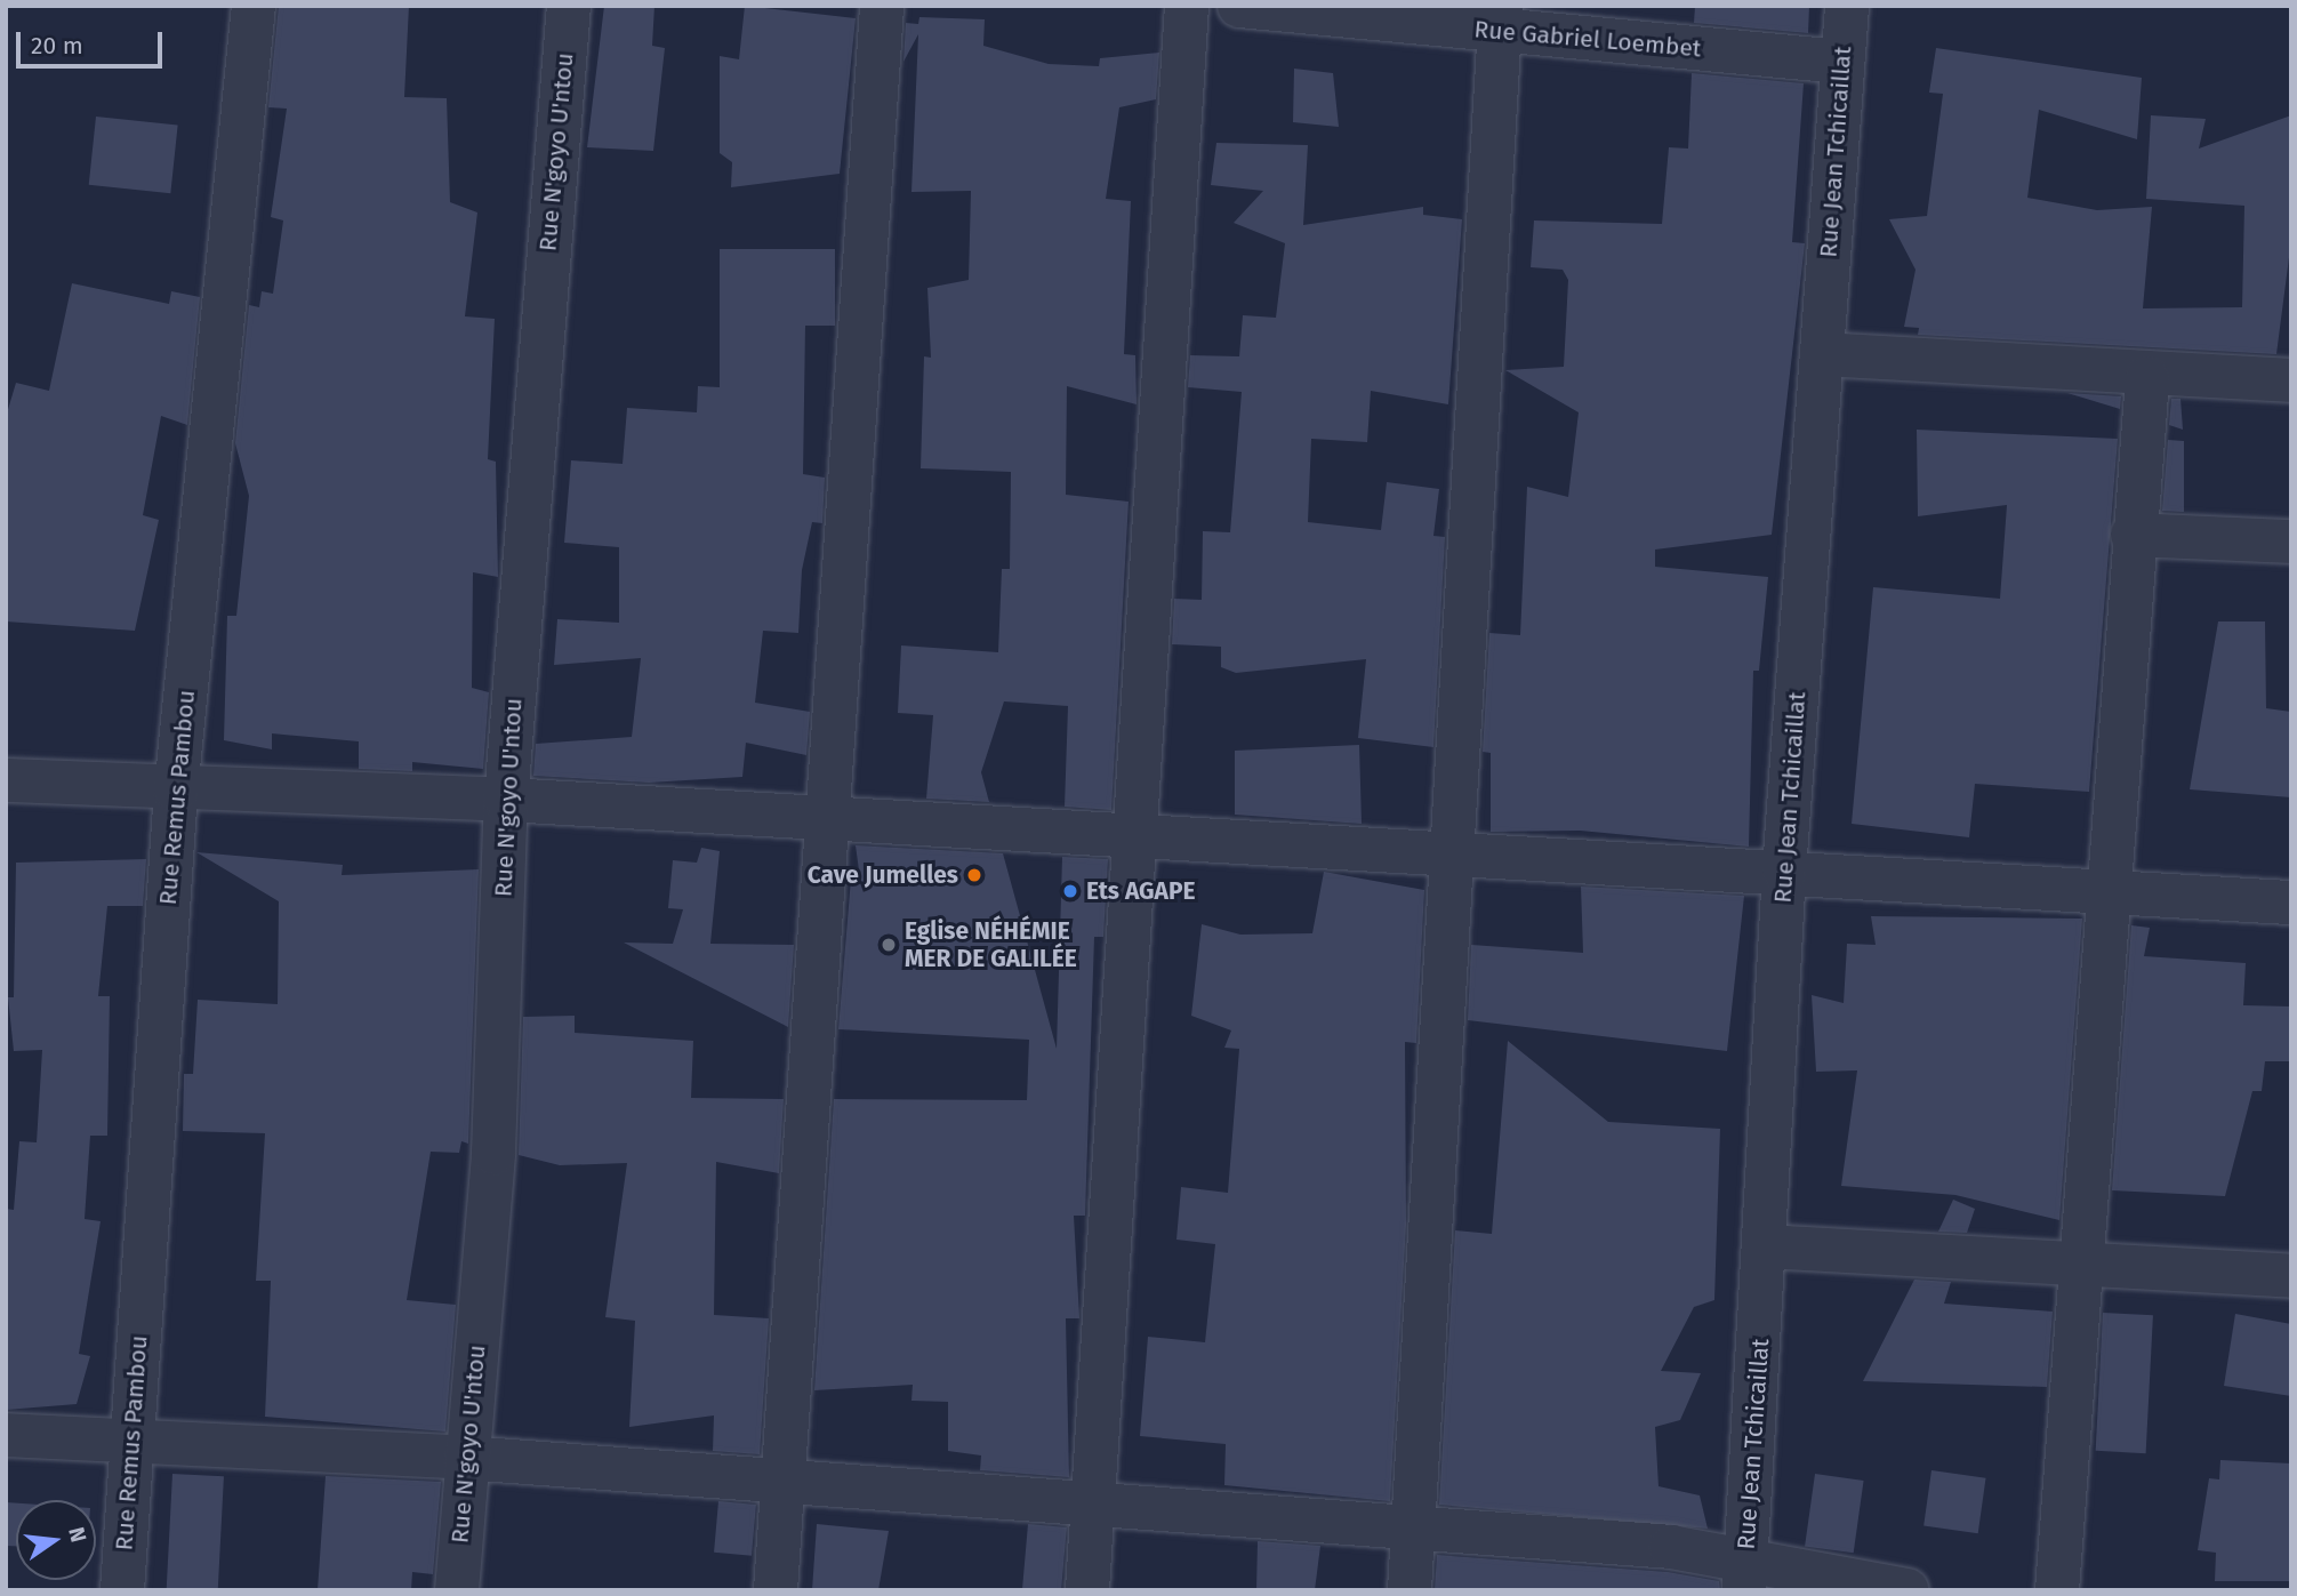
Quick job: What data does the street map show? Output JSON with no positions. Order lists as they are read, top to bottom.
{
  "streets": {
    "street": [
      "Rue Gabriel Loembet",
      "Rue N'goyo U'ntou",
      "Rue Jean Tchicaillat",
      "Rue Remus Pambou"
    ]
  },
  "crossings": [
    ["Rue Gabriel Loembet", "Rue Jean Tchicaillat"]
  ],
  "places": ["Cave Jumelles", "Ets AGAPE", "Eglise NÉHÉMIE MER DE GALILÉE"],
  "scale_bar": "20 m",
  "north": "right"
}
